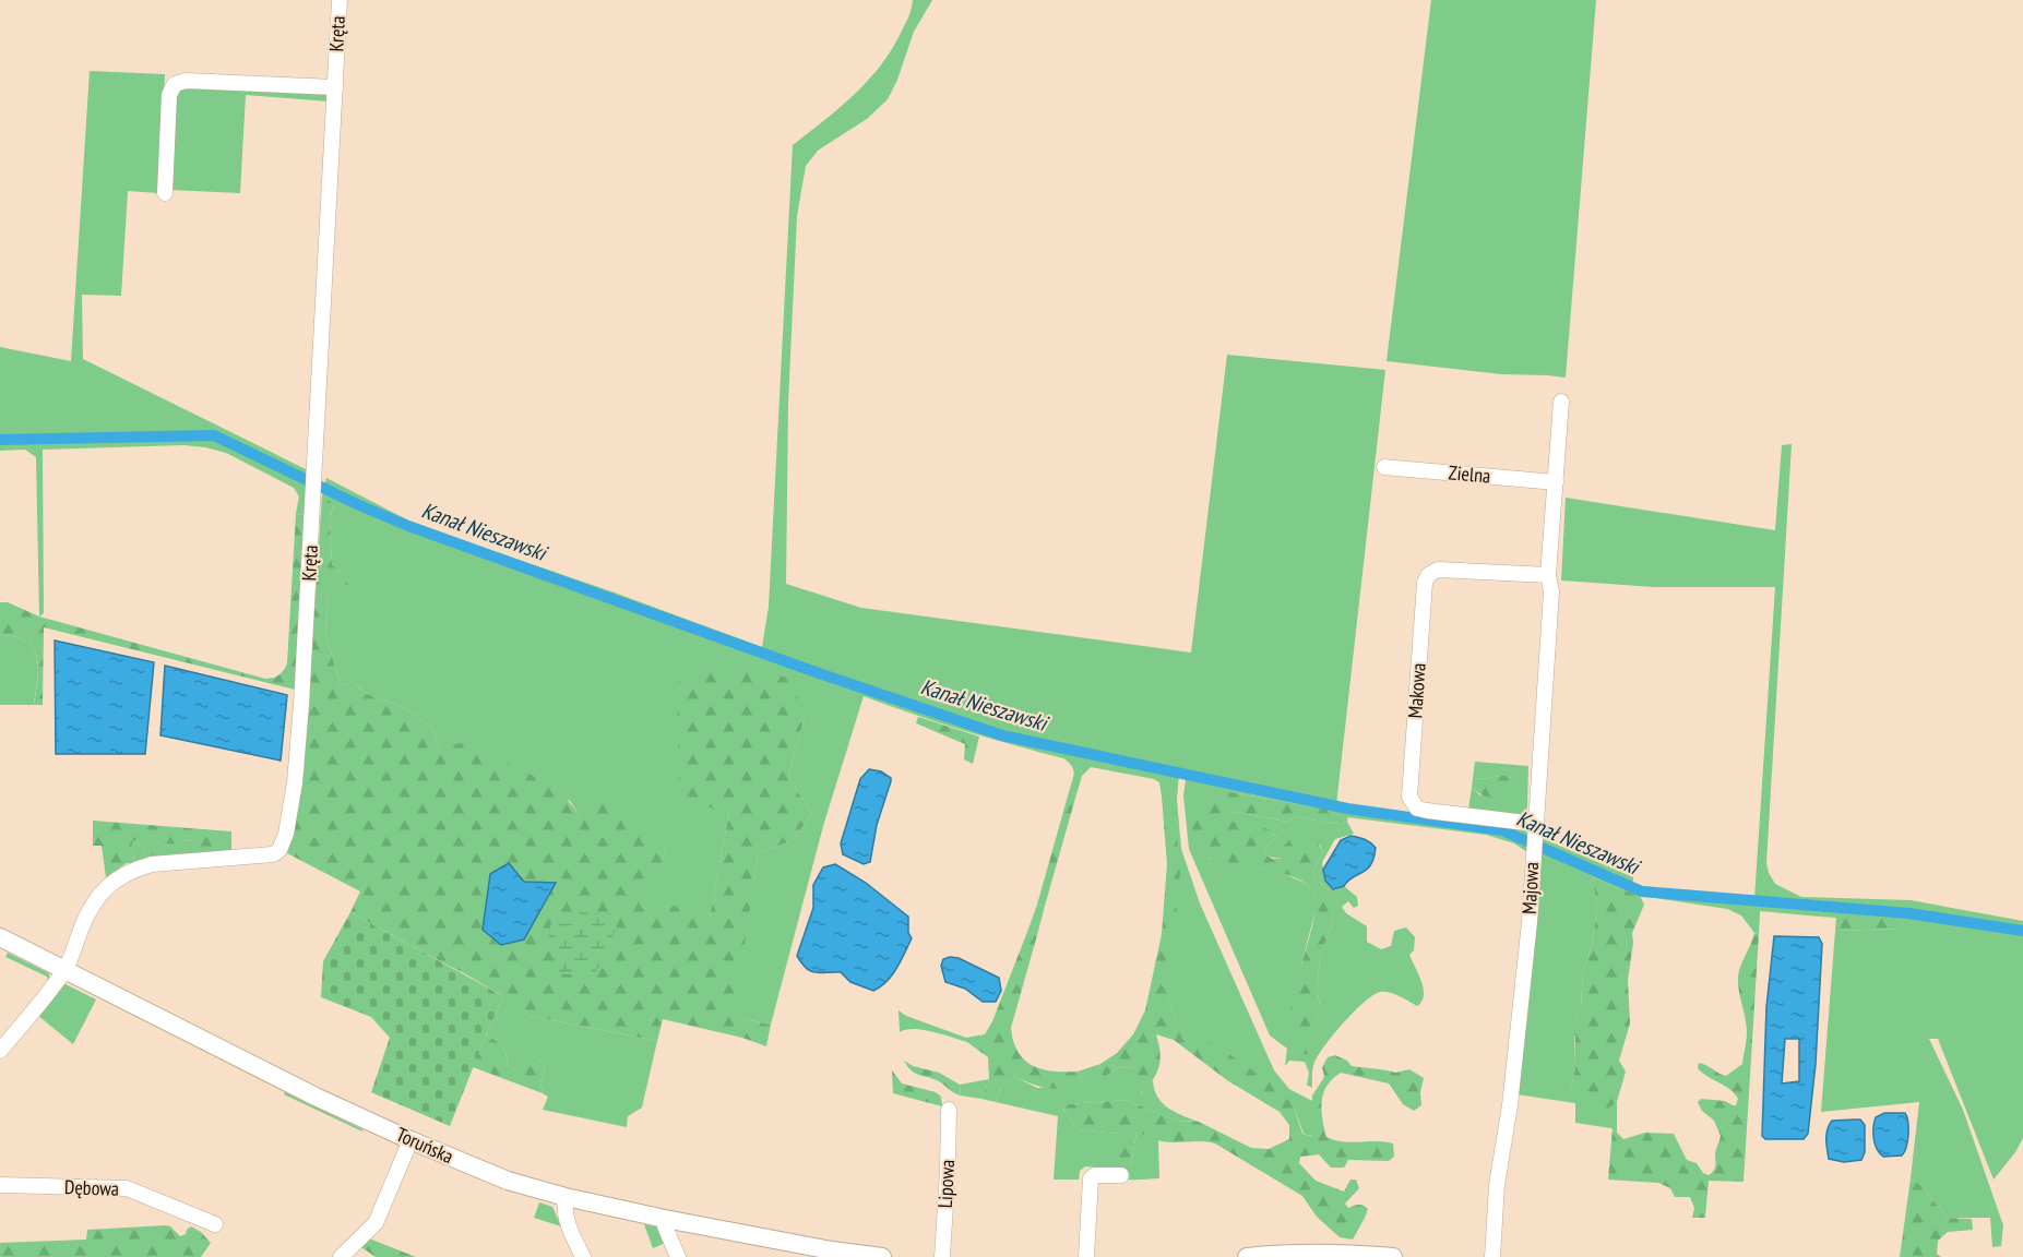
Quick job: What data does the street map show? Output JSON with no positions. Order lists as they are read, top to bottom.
{
  "streets": {
    "main road": ["Toruńska"],
    "street": [
      "Kręta",
      "Zielna",
      "Makowa",
      "Majowa",
      "Lipowa",
      "Dębowa"
    ]
  },
  "crossings": [
    ["Kręta", "Toruńska"],
    ["Zielna", "Majowa"],
    ["Makowa", "Majowa"]
  ],
  "water": ["Kanał Nieszawski"]
}
